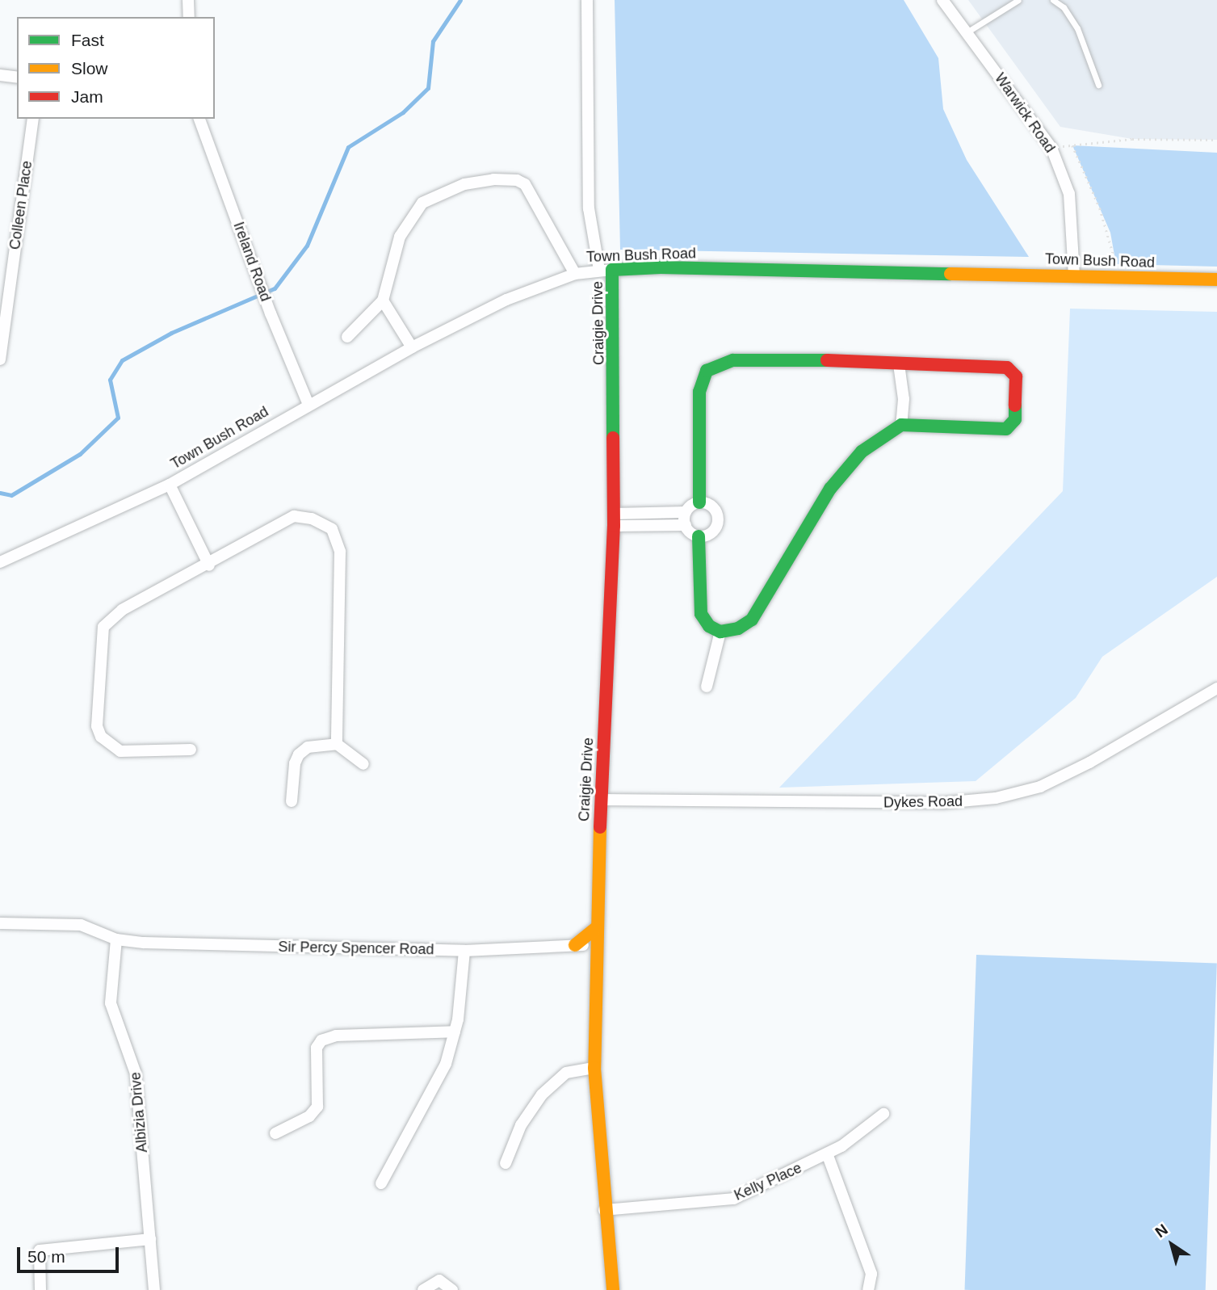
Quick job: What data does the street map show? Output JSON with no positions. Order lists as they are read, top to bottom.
{
  "streets": {
    "street": [
      "Warwick Road",
      "Colleen Place",
      "Town Bush Road",
      "Ireland Road",
      "Craigie Drive",
      "Dykes Road",
      "Sir Percy Spencer Road",
      "Albizia Drive",
      "Kelly Place"
    ]
  },
  "crossings": [
    ["Warwick Road", "Town Bush Road"],
    ["Town Bush Road", "Ireland Road"],
    ["Town Bush Road", "Craigie Drive"],
    ["Craigie Drive", "Dykes Road"],
    ["Craigie Drive", "Sir Percy Spencer Road"],
    ["Craigie Drive", "Kelly Place"],
    ["Sir Percy Spencer Road", "Albizia Drive"]
  ],
  "legend": ["Fast", "Slow", "Jam"],
  "scale_bar": "50 m",
  "north": "top left"
}
